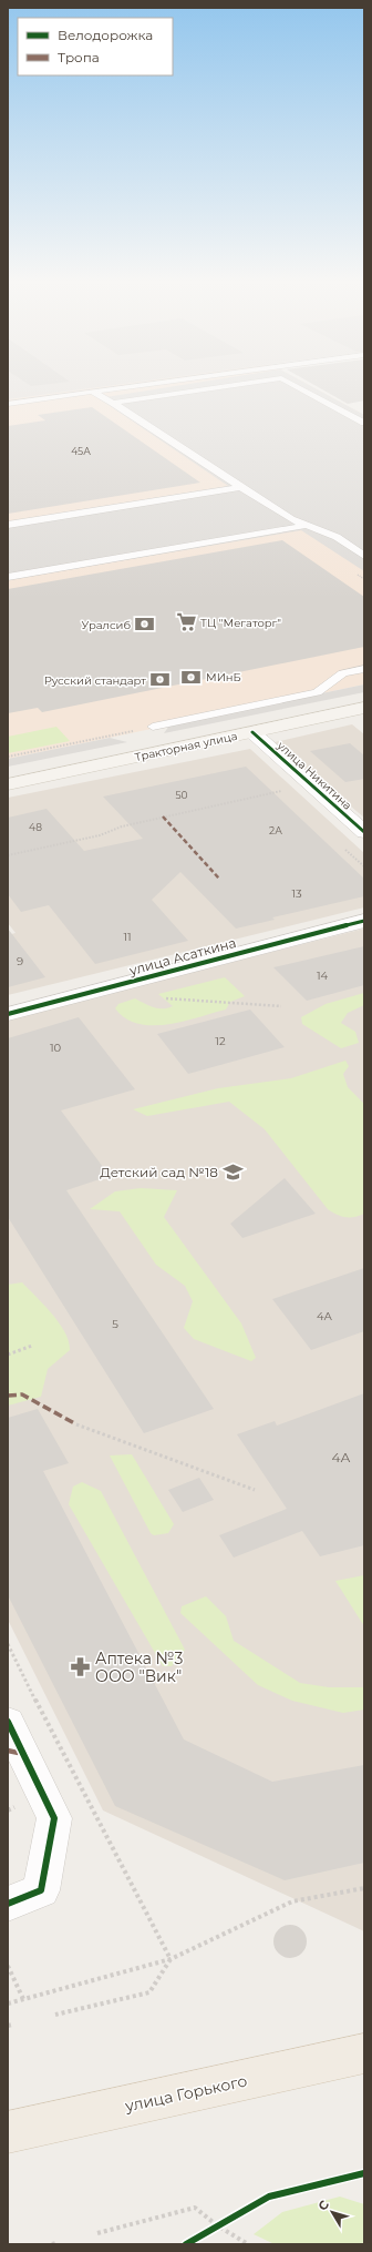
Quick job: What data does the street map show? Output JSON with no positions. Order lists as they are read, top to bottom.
{
  "streets": {
    "main road": ["Тракторная улица", "улица Горького"],
    "street": ["улица Никитина", "улица Асаткина"]
  },
  "crossings": [
    ["Тракторная улица", "улица Никитина"]
  ],
  "places": {
    "supermarket": ["ТЦ \"Мегаторг\""],
    "bank": ["Уралсиб", "МИнБ", "Русский стандарт"],
    "school or university": ["Детский сад №18"],
    "pharmacy": ["Аптека №3 ООО \"Вик\""]
  },
  "house_numbers": [
    "45А",
    "50",
    "48",
    "2А",
    "13",
    "11",
    "9",
    "14",
    "12",
    "10",
    "4А",
    "5",
    "4А"
  ],
  "legend": ["Велодорожка", "Тропа"],
  "north": "top left"
}
